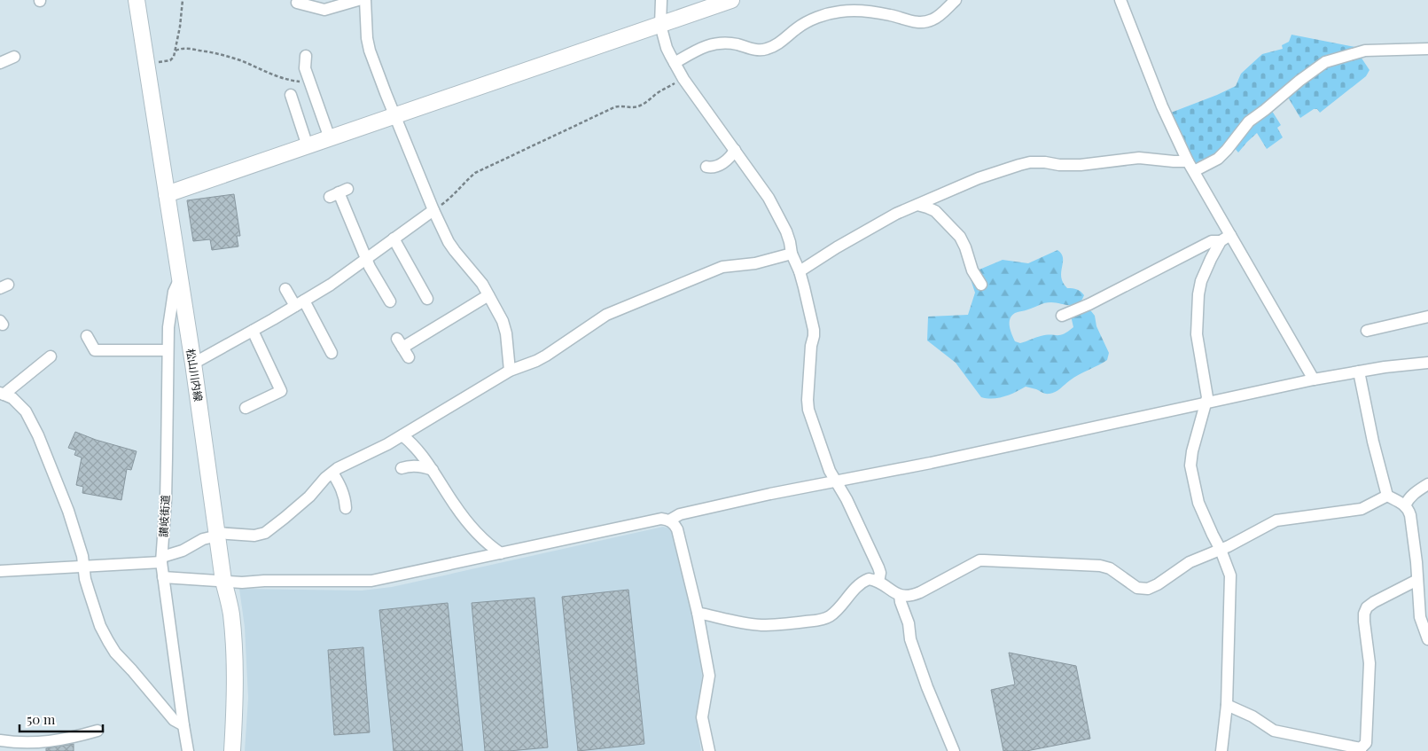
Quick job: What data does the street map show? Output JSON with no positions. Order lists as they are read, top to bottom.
{
  "streets": {
    "main road": ["松山川内線"],
    "street": ["讃岐街道"]
  },
  "crossings": [
    ["松山川内線", "讃岐街道"]
  ],
  "scale_bar": "50 m"
}
